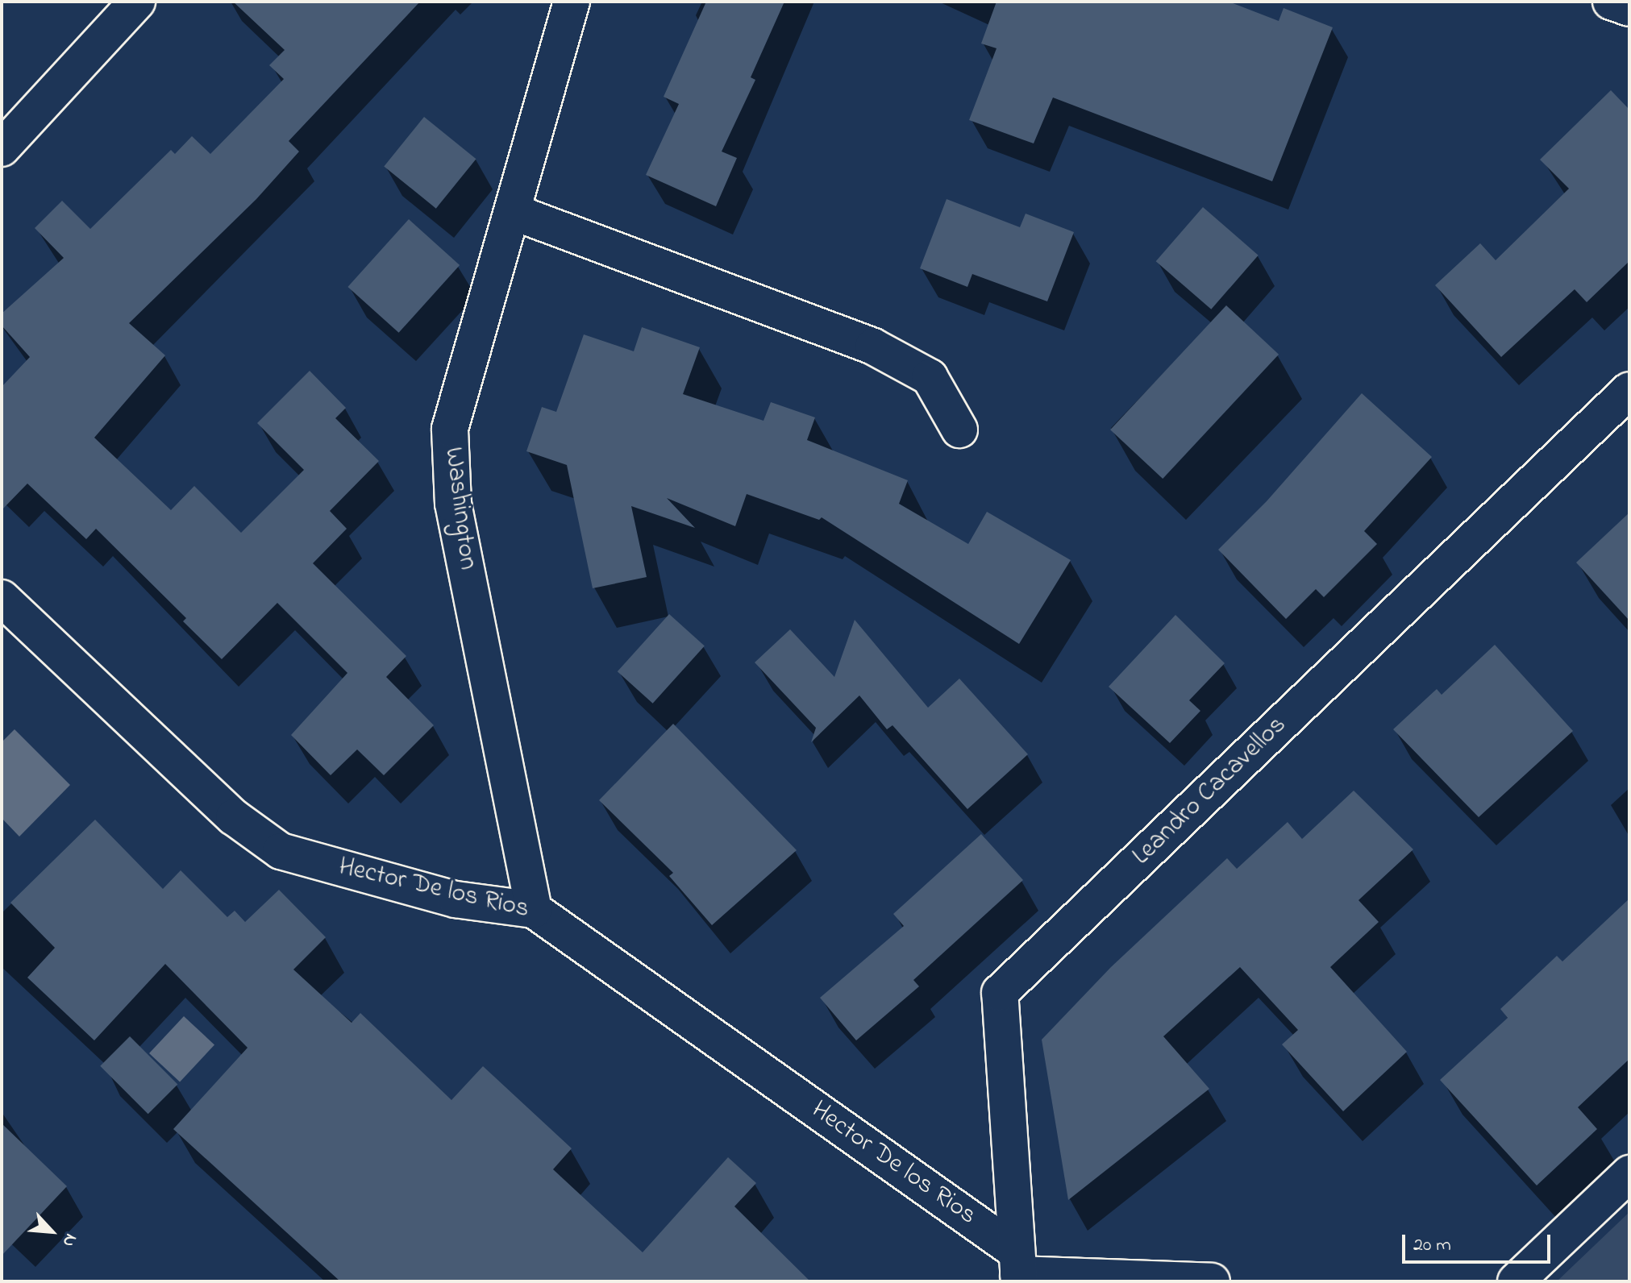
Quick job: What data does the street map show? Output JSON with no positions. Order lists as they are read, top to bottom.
{
  "streets": {
    "street": ["Washington", "Leandro Cacavellos", "Hector De los Rios"]
  },
  "crossings": [
    ["Washington", "Hector De los Rios"],
    ["Leandro Cacavellos", "Hector De los Rios"]
  ],
  "scale_bar": "20 m",
  "north": "bottom right"
}
